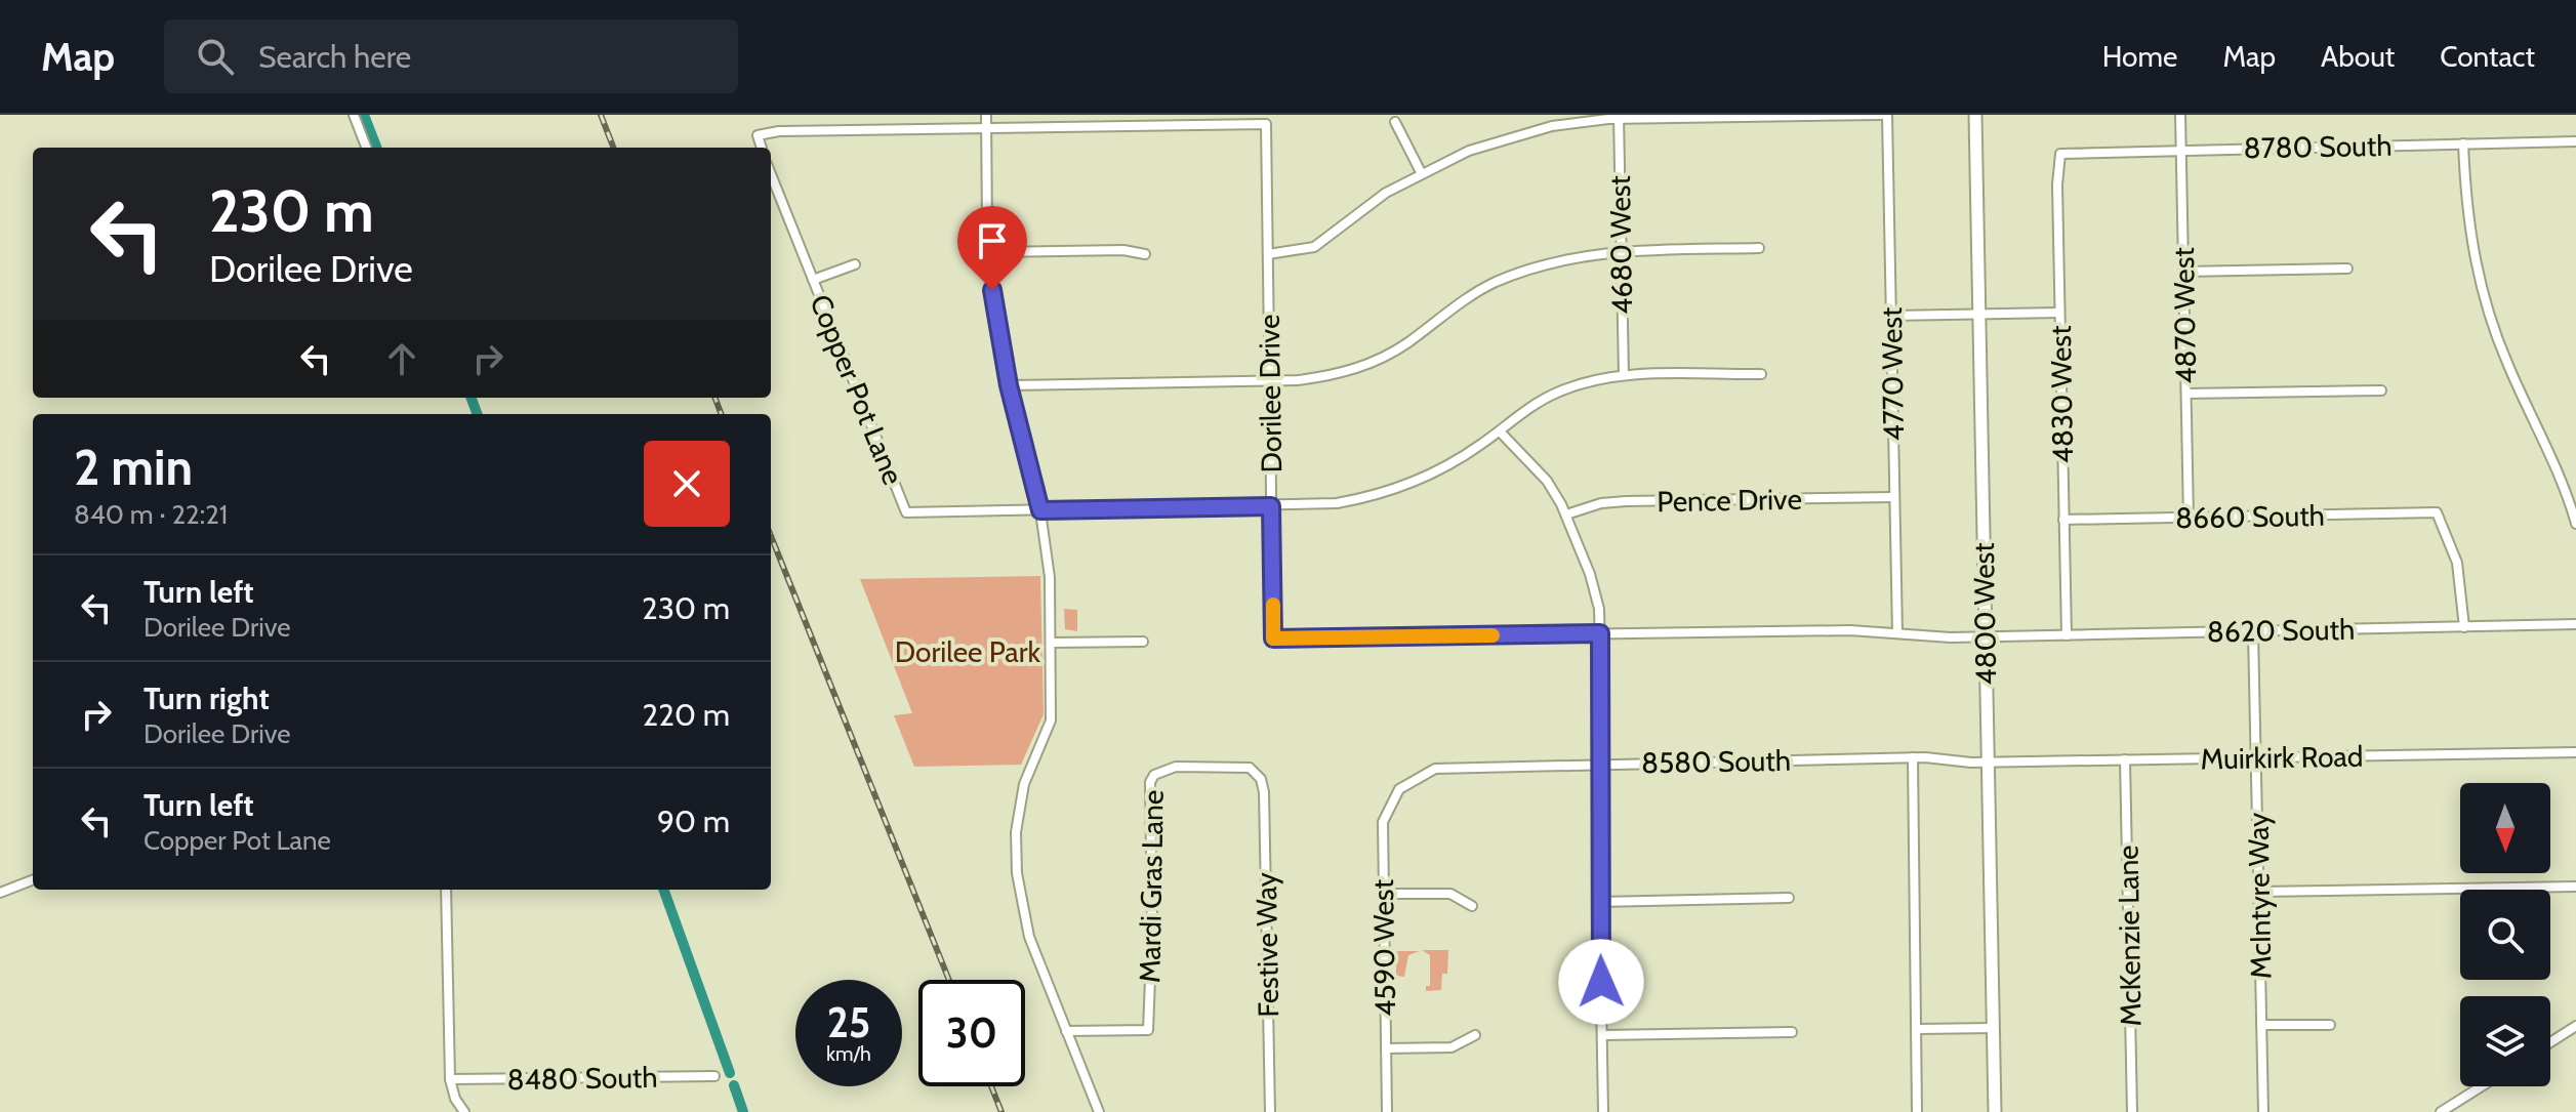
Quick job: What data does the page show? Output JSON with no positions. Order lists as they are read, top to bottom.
{
  "streets": {
    "street": [
      "8780 South",
      "4680 West",
      "4870 West",
      "4770 West",
      "Copper Pot Lane",
      "Dorilee Drive",
      "4830 West",
      "Pence Drive",
      "8660 South",
      "4800 West",
      "8620 South",
      "Muirkirk Road",
      "8580 South",
      "Mardi Gras Lane",
      "McIntyre Way",
      "McKenzie Lane",
      "Festive Way",
      "4590 West",
      "8480 South"
    ]
  },
  "crossings": [
    ["8780 South", "4870 West"],
    ["8780 South", "4830 West"],
    ["4680 West", "Copper Pot Lane"],
    ["4870 West", "8660 South"],
    ["4770 West", "Dorilee Drive"],
    ["4770 West", "Pence Drive"],
    ["Copper Pot Lane", "Dorilee Drive"],
    ["Dorilee Drive", "4800 West"],
    ["Dorilee Drive", "8620 South"],
    ["4830 West", "8660 South"],
    ["4830 West", "8620 South"],
    ["8660 South", "8620 South"],
    ["4800 West", "8620 South"],
    ["4800 West", "Muirkirk Road"],
    ["4800 West", "8580 South"],
    ["8620 South", "McIntyre Way"],
    ["Muirkirk Road", "8580 South"],
    ["Muirkirk Road", "McIntyre Way"],
    ["Muirkirk Road", "McKenzie Lane"],
    ["8580 South", "4590 West"],
    ["Mardi Gras Lane", "Festive Way"]
  ],
  "parks": ["Dorilee Park"],
  "north": "bottom",
  "page": {
    "header": "Map",
    "search": "Search here",
    "nav": [
      "Home",
      "Map",
      "About",
      "Contact"
    ],
    "turn": ["230 m", "Dorilee Drive"],
    "heading": ["2 min", "840 m · 22:21"],
    "list": [
      {
        "name": "Turn left",
        "note": "Dorilee Drive",
        "value": "230 m"
      },
      {
        "name": "Turn right",
        "note": "Dorilee Drive",
        "value": "220 m"
      },
      {
        "name": "Turn left",
        "note": "Copper Pot Lane",
        "value": "90 m"
      }
    ],
    "speed": "25 km/h",
    "limit": "30"
  }
}
